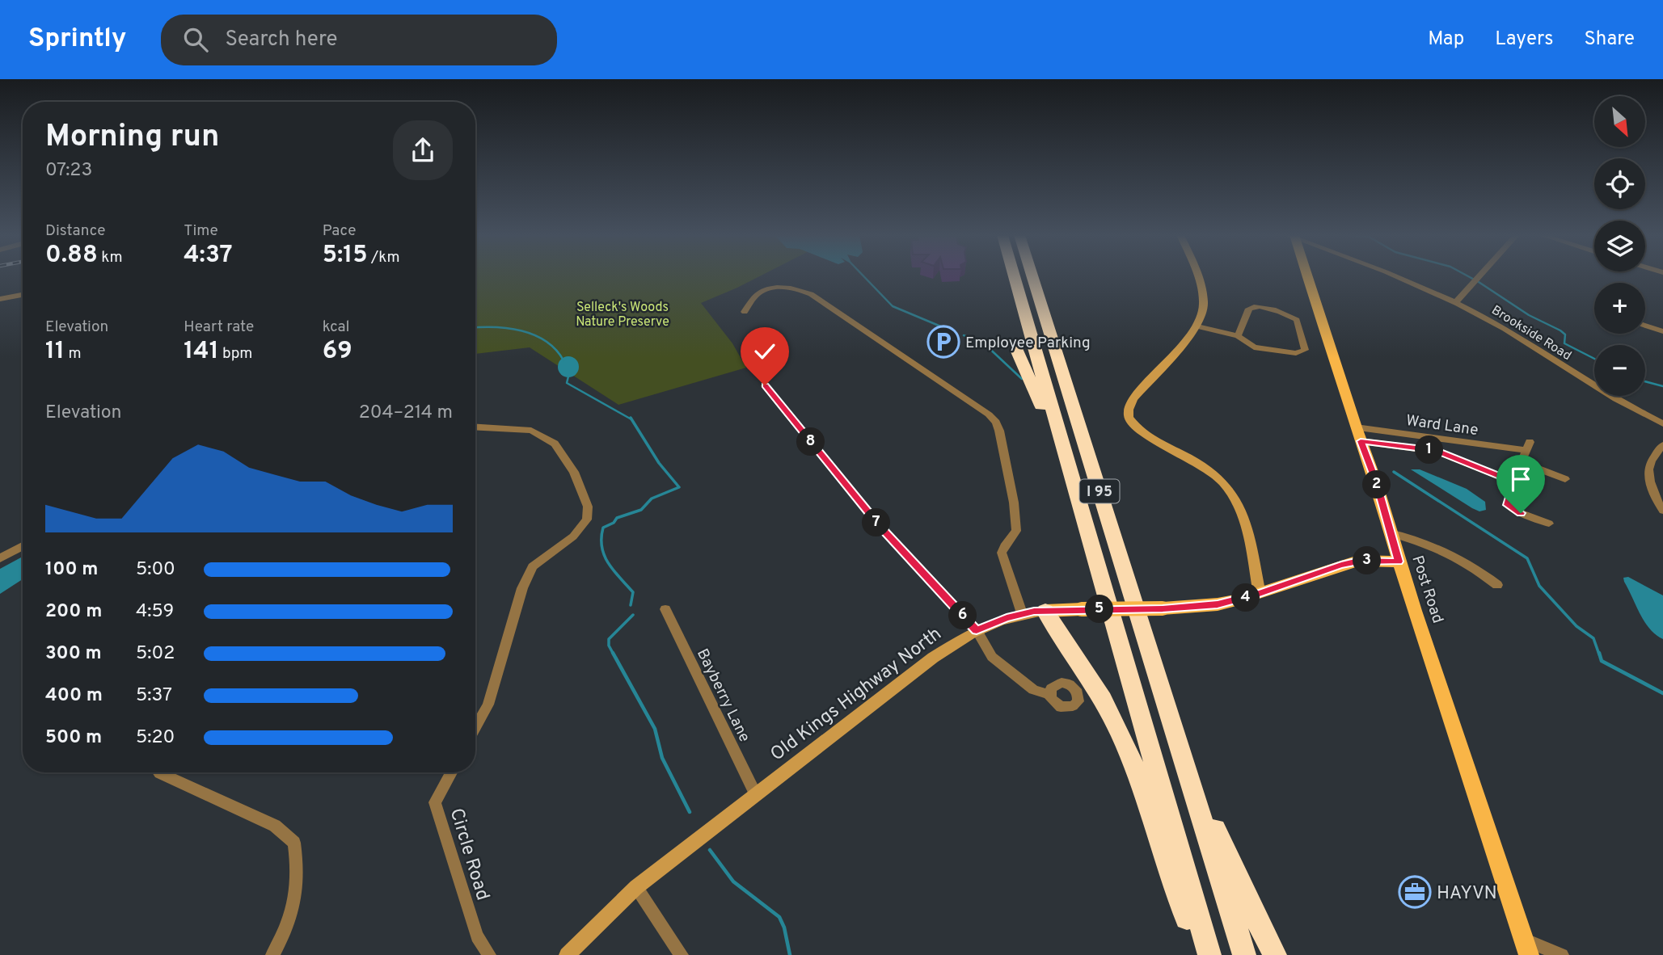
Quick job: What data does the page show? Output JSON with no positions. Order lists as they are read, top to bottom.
{
  "streets": {
    "highway": ["I 95"],
    "main road": ["Post Road", "Old Kings Highway North"],
    "street": [
      "Brookside Road",
      "Ward Lane",
      "Bayberry Lane",
      "Circle Road"
    ]
  },
  "crossings": [
    ["Ward Lane", "Post Road"],
    ["Post Road", "Old Kings Highway North"],
    ["Old Kings Highway North", "Bayberry Lane"]
  ],
  "parks": ["Selleck's Woods Nature Preserve"],
  "places": {
    "parking": ["Employee Parking"],
    "office": ["HAYVN"]
  },
  "north": "bottom right",
  "page": {
    "header": "Sprintly",
    "search": "Search here",
    "nav": ["Map", "Layers", "Share"],
    "map_buttons": ["+", "−"],
    "heading": ["Morning run", "07:23"],
    "stats": [
      ["Distance", "0.88 km"],
      ["Time", "4:37"],
      ["Pace", "5:15 /km"],
      ["Elevation", "11 m"],
      ["Heart rate", "141 bpm"],
      ["kcal", "69"]
    ],
    "chart": ["Elevation", "204–214 m"],
    "pins": [
      "8",
      "1",
      "2",
      "7",
      "3",
      "4",
      "5",
      "6"
    ],
    "list": [
      {
        "name": "100 m",
        "note": "5:00"
      },
      {
        "name": "200 m",
        "note": "4:59"
      },
      {
        "name": "300 m",
        "note": "5:02"
      },
      {
        "name": "400 m",
        "note": "5:37"
      },
      {
        "name": "500 m",
        "note": "5:20"
      }
    ]
  }
}
